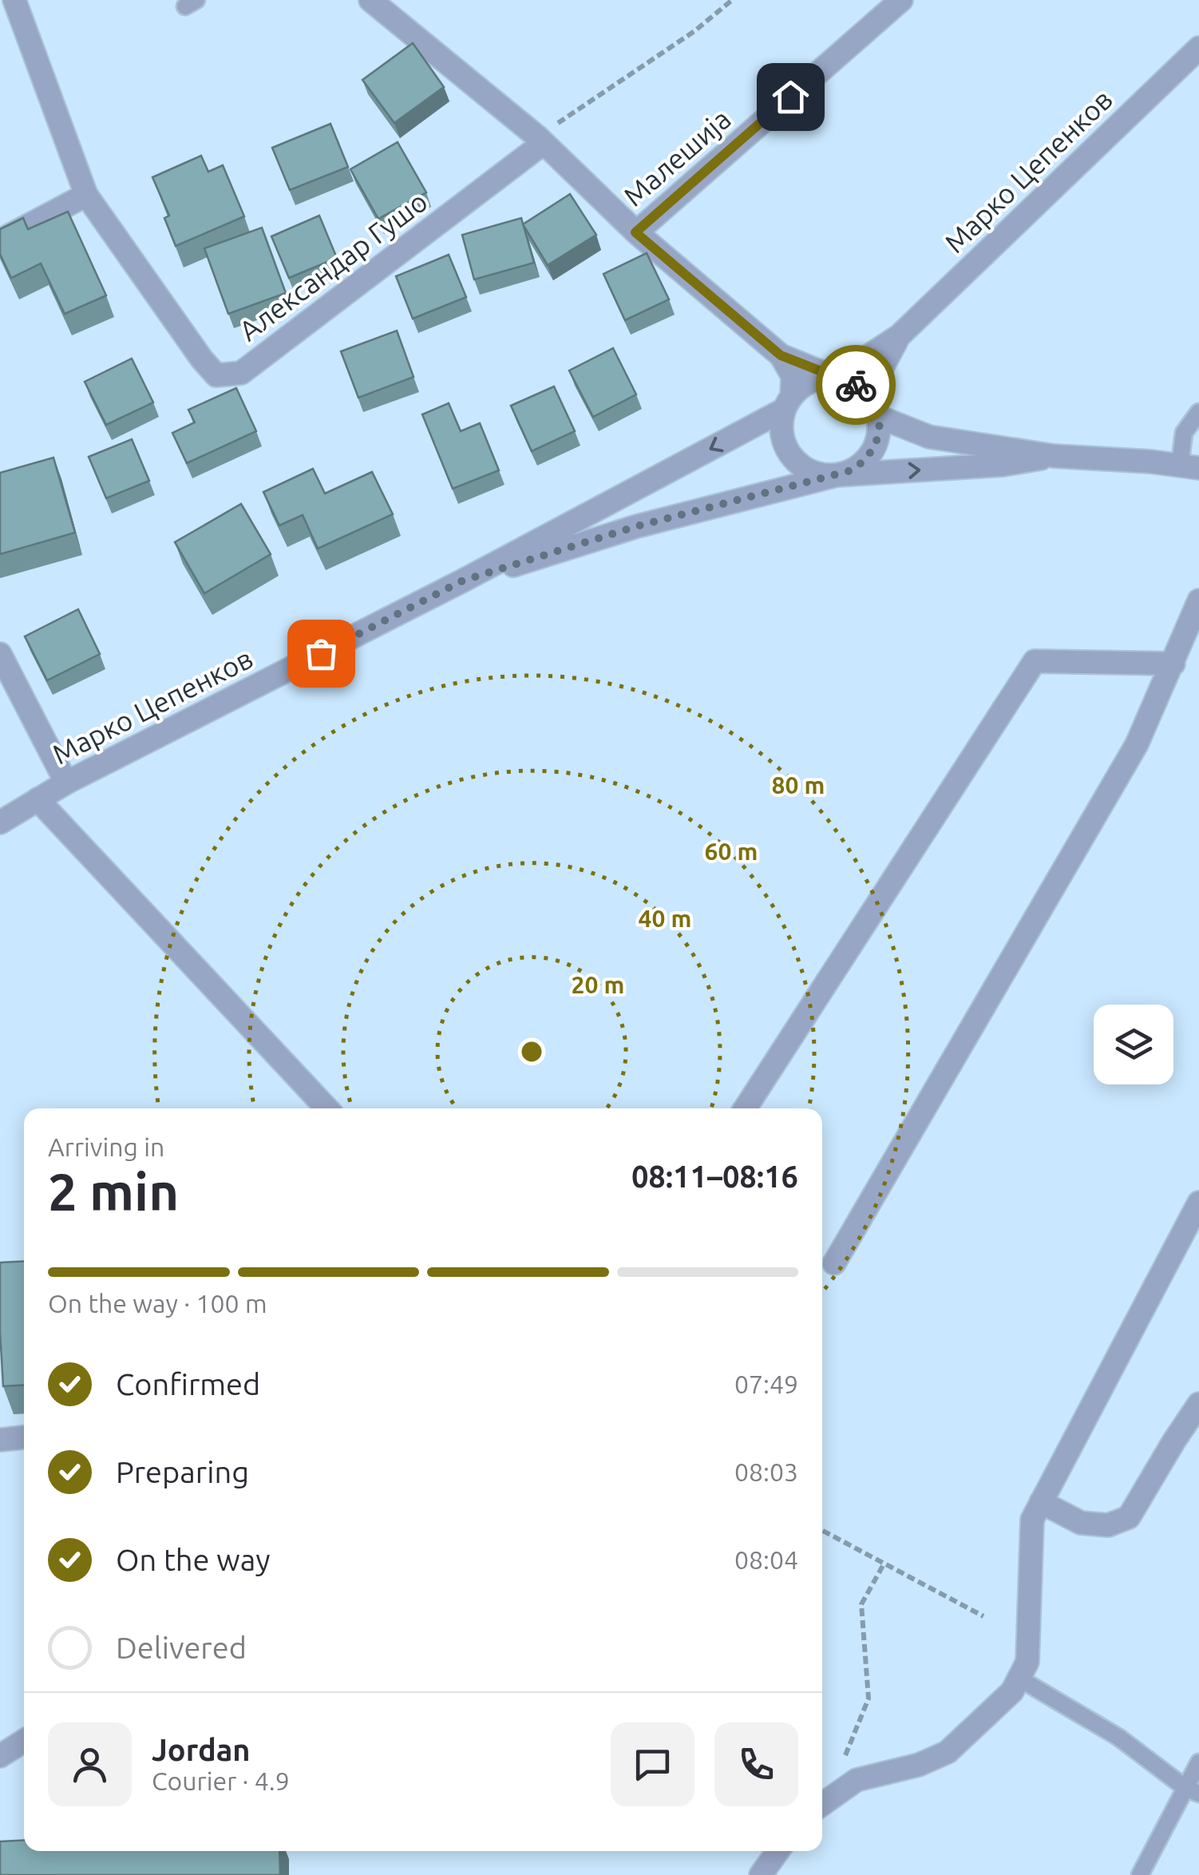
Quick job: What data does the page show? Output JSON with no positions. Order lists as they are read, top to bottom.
{
  "streets": {
    "street": ["Малешија", "Марко Цепенков", "Александар Гушо"]
  },
  "page": {
    "heading": ["2 min", "Arriving in", "08:11–08:16"],
    "panel": ["Jordan", "Courier · 4.9"],
    "bar": "On the way · 100 m",
    "list": [
      ["Confirmed", "07:49"],
      ["Preparing", "08:03"],
      ["On the way", "08:04"],
      "Delivered"
    ]
  },
  "rings": [
    "80 m",
    "60 m",
    "40 m",
    "20 m"
  ]
}
